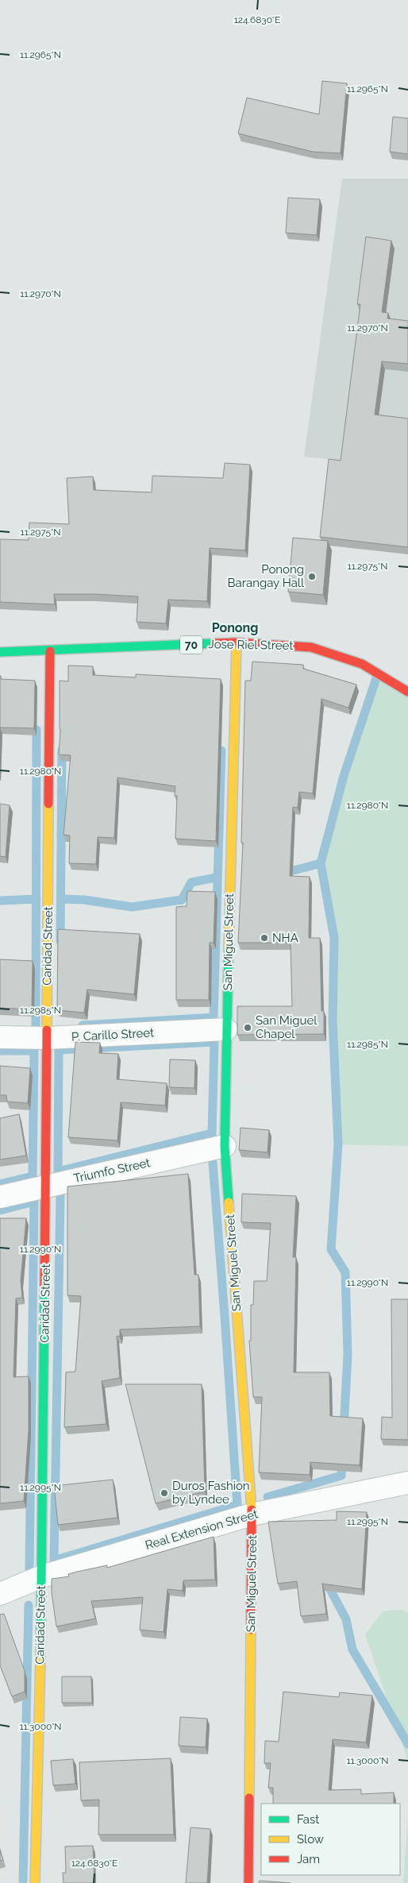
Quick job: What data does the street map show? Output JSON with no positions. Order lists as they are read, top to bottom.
{
  "streets": {
    "main road": [
      "70",
      "Jose Riel Street",
      "San Miguel Street",
      "Caridad Street"
    ],
    "street": ["P. Carillo Street", "Triumfo Street", "Real Extension Street"]
  },
  "crossings": [
    ["Jose Riel Street", "San Miguel Street"],
    ["Jose Riel Street", "Caridad Street"],
    ["San Miguel Street", "P. Carillo Street"],
    ["San Miguel Street", "Triumfo Street"],
    ["San Miguel Street", "Real Extension Street"],
    ["Caridad Street", "P. Carillo Street"],
    ["Caridad Street", "Triumfo Street"],
    ["Caridad Street", "Real Extension Street"]
  ],
  "districts": ["Ponong"],
  "places": [
    "Ponong Barangay Hall",
    "NHA",
    "San Miguel Chapel",
    "Duros Fashion by Lyndee"
  ],
  "legend": ["Fast", "Slow", "Jam"],
  "coordinates": [
    "124.6830°E",
    "11.2965°N",
    "11.2970°N",
    "11.2975°N",
    "11.2980°N",
    "11.2985°N",
    "11.2990°N",
    "11.2995°N",
    "11.3000°N"
  ]
}
